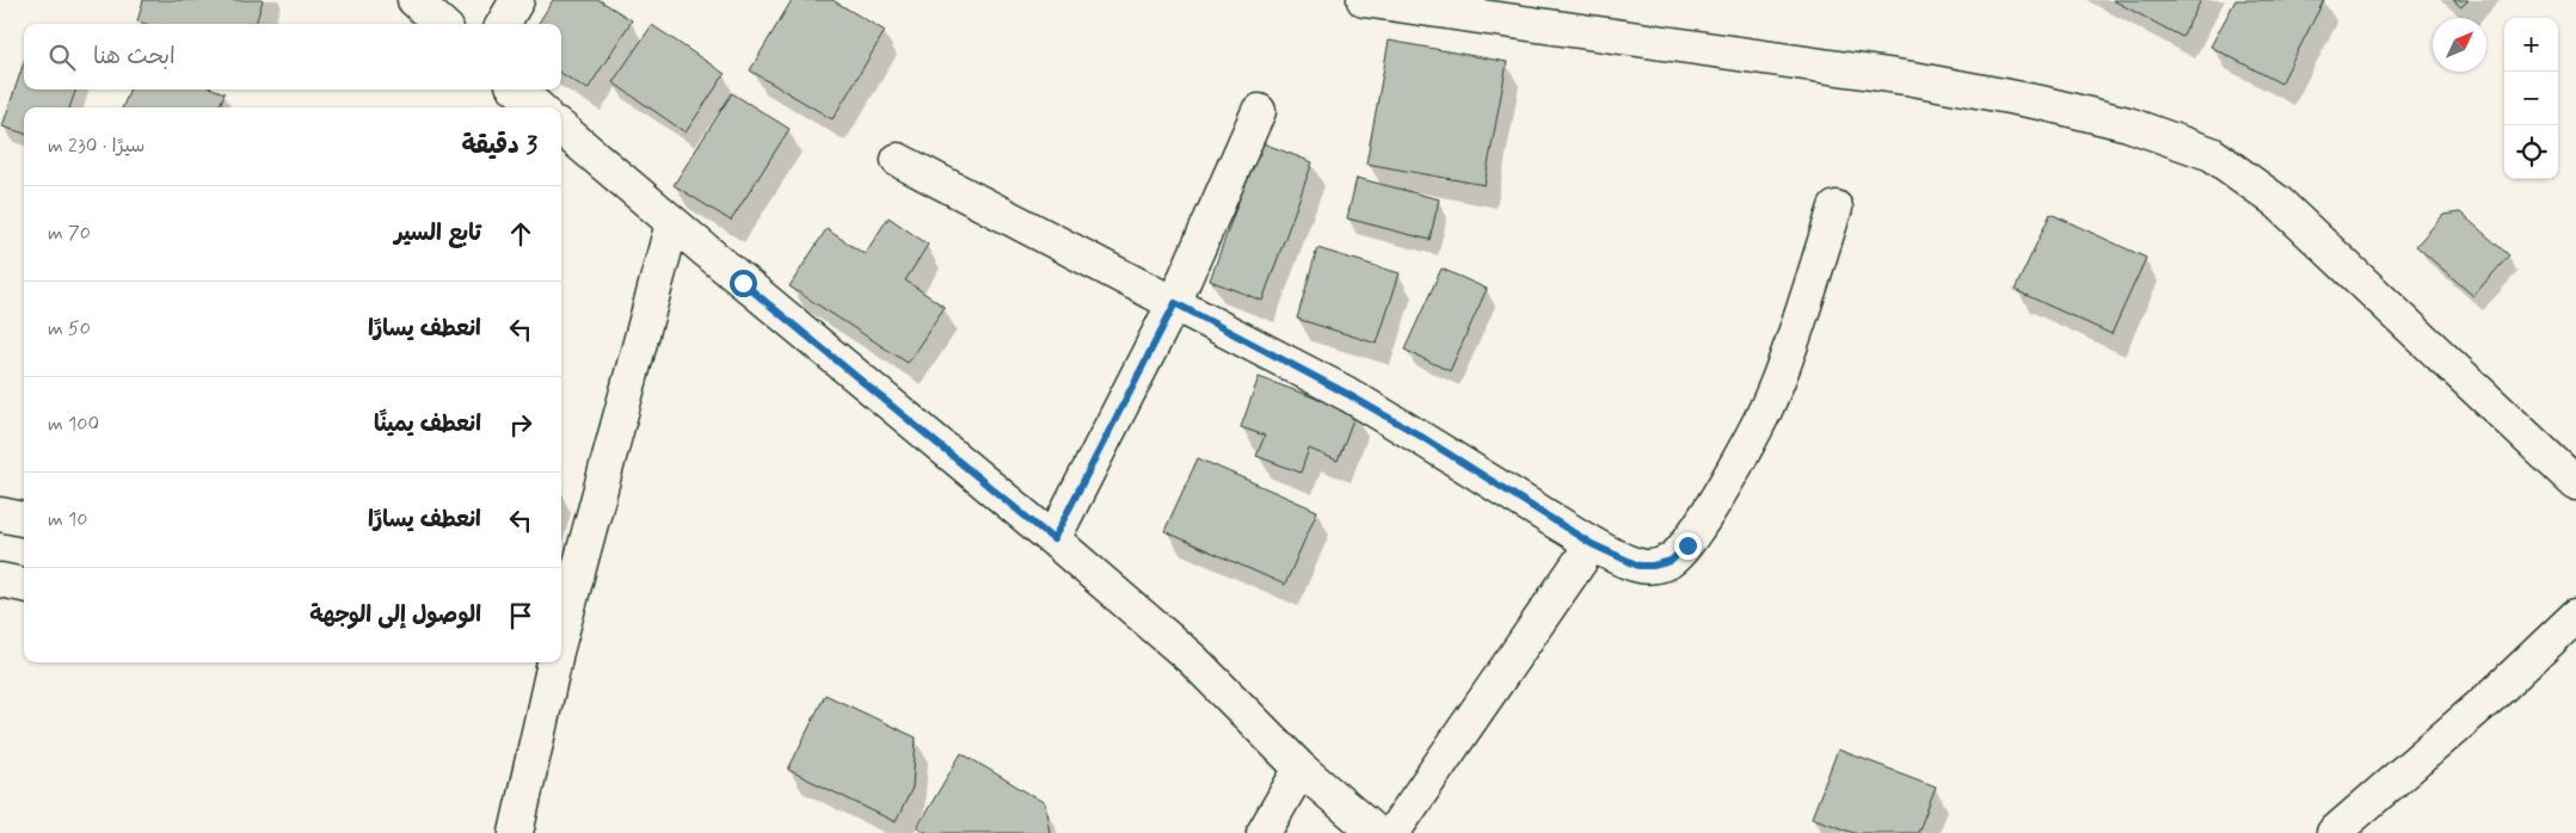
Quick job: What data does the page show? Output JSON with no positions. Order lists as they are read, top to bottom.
{
  "north": "top right",
  "page": {
    "map_buttons": ["+", "−"],
    "search": "ابحث هنا",
    "heading": ["3 دقيقة", "سيرًا · 230 m"],
    "list": [
      ["تابع السير", "70 m"],
      ["انعطف يسارًا", "50 m"],
      ["انعطف يمينًا", "100 m"],
      ["انعطف يسارًا", "10 m"],
      "الوصول إلى الوجهة"
    ]
  }
}
